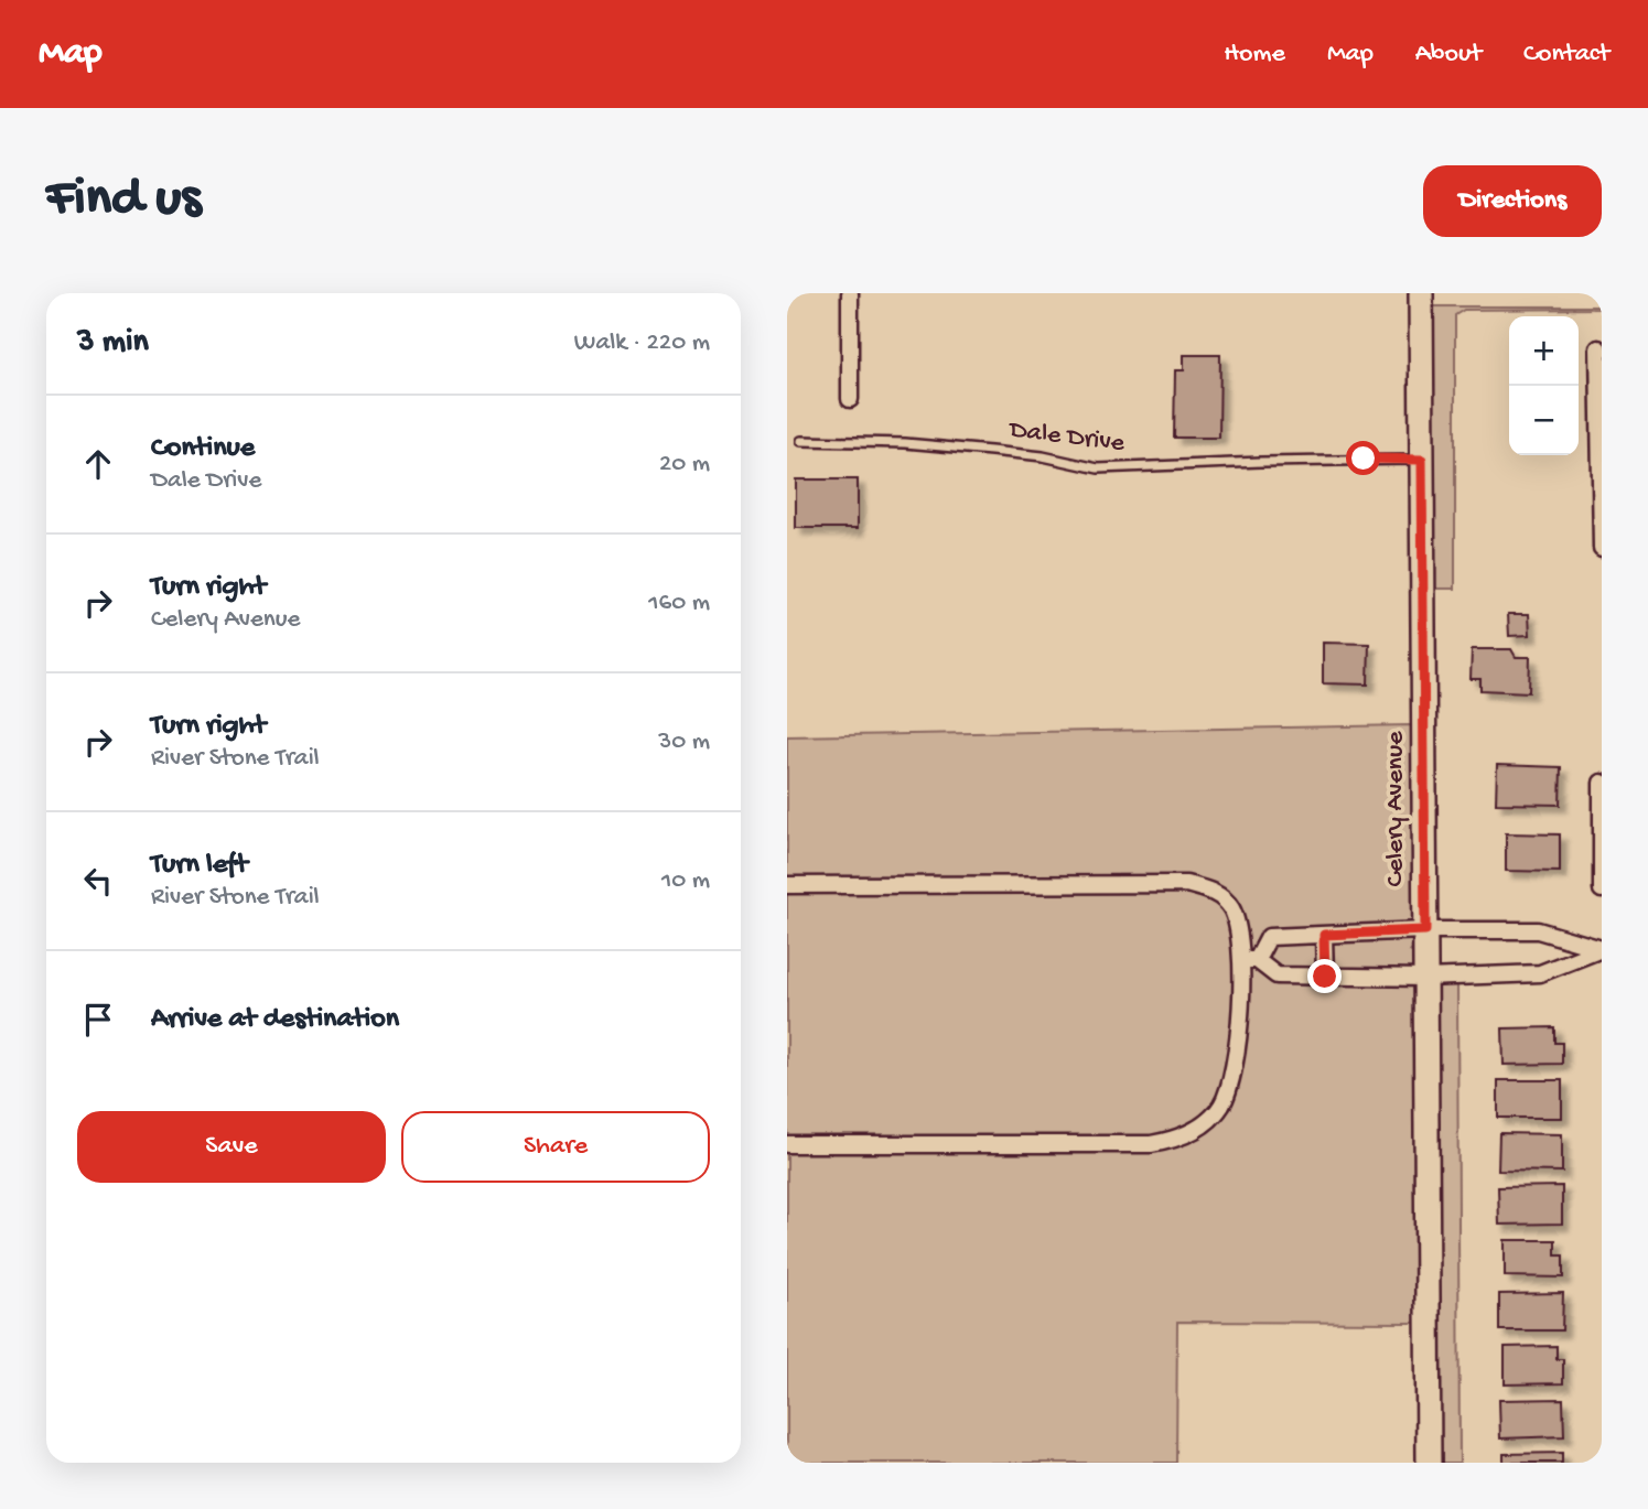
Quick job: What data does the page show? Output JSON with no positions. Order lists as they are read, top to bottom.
{
  "streets": {
    "main road": ["Celery Avenue"],
    "lane": ["Dale Drive"]
  },
  "crossings": [
    ["Dale Drive", "Celery Avenue"]
  ],
  "page": {
    "header": "Map",
    "nav": [
      "Home",
      "Map",
      "About",
      "Contact"
    ],
    "buttons": [
      "Directions",
      ["Save", "Share"]
    ],
    "title": "Find us",
    "heading": ["3 min", "Walk · 220 m"],
    "map_buttons": ["+", "−"],
    "list": [
      ["Continue", "Dale Drive", "20 m"],
      ["Turn right", "Celery Avenue", "160 m"],
      ["Turn right", "River Stone Trail", "30 m"],
      ["Turn left", "River Stone Trail", "10 m"],
      "Arrive at destination"
    ]
  }
}
